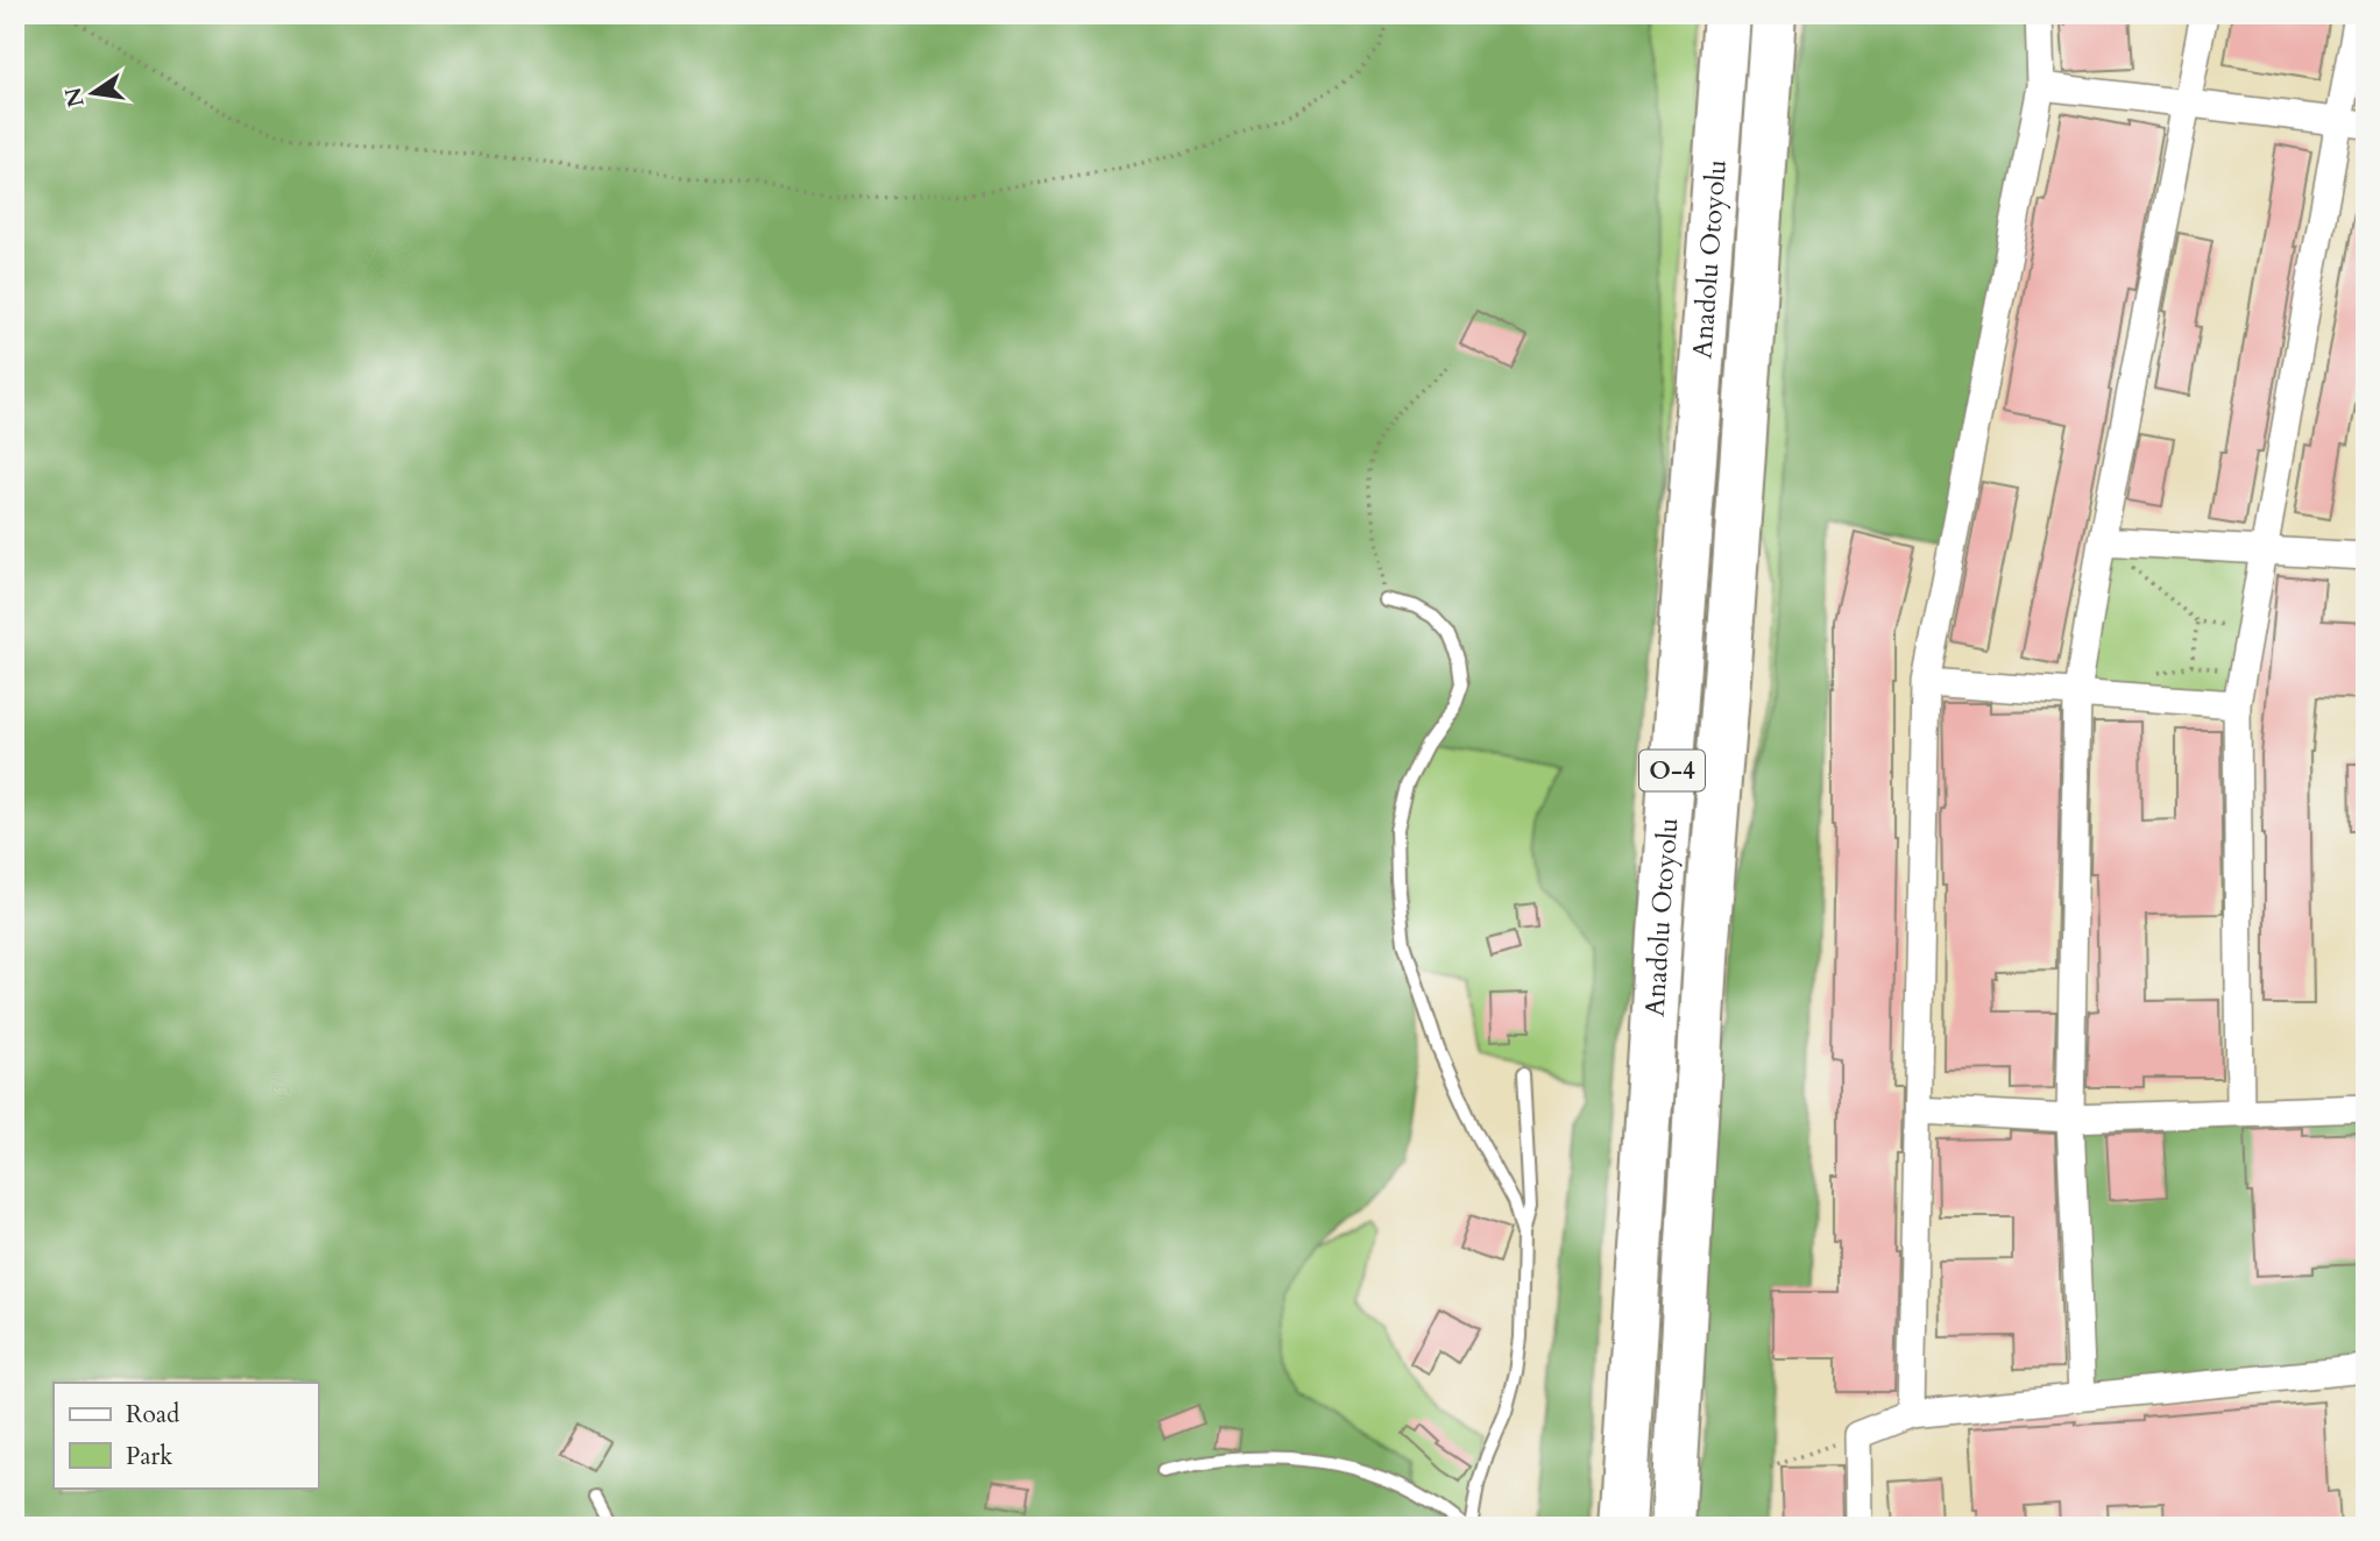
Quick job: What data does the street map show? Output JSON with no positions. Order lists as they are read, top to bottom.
{
  "streets": {
    "highway": ["Anadolu Otoyolu", "O-4"]
  },
  "legend": ["Road", "Park"],
  "north": "left"
}
